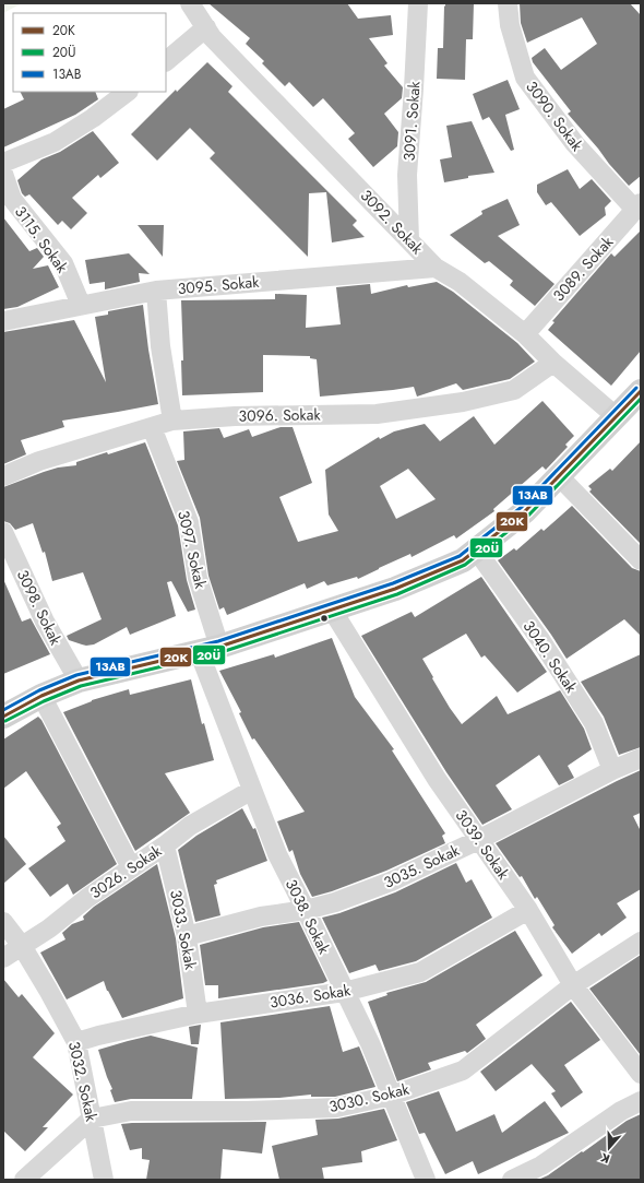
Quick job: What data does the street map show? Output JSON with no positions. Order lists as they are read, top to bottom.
{
  "streets": {
    "street": [
      "3090. Sokak",
      "3091. Sokak",
      "3092. Sokak",
      "3115. Sokak",
      "3089. Sokak",
      "3095. Sokak",
      "3096. Sokak",
      "3097. Sokak",
      "3098. Sokak",
      "3040. Sokak",
      "3039. Sokak",
      "3035. Sokak",
      "3026. Sokak",
      "3038. Sokak",
      "3033. Sokak",
      "3036. Sokak",
      "3032. Sokak",
      "3030. Sokak"
    ]
  },
  "crossings": [
    ["3090. Sokak", "3089. Sokak"],
    ["3091. Sokak", "3092. Sokak"],
    ["3092. Sokak", "3089. Sokak"],
    ["3092. Sokak", "3095. Sokak"],
    ["3092. Sokak", "3096. Sokak"],
    ["3115. Sokak", "3095. Sokak"],
    ["3096. Sokak", "3097. Sokak"],
    ["3097. Sokak", "3038. Sokak"],
    ["3040. Sokak", "3035. Sokak"],
    ["3039. Sokak", "3035. Sokak"],
    ["3039. Sokak", "3036. Sokak"],
    ["3039. Sokak", "3030. Sokak"],
    ["3035. Sokak", "3038. Sokak"],
    ["3035. Sokak", "3033. Sokak"],
    ["3026. Sokak", "3038. Sokak"],
    ["3026. Sokak", "3033. Sokak"],
    ["3026. Sokak", "3032. Sokak"],
    ["3038. Sokak", "3036. Sokak"],
    ["3038. Sokak", "3030. Sokak"],
    ["3033. Sokak", "3036. Sokak"],
    ["3036. Sokak", "3032. Sokak"],
    ["3032. Sokak", "3030. Sokak"]
  ],
  "lines": ["transit line 13AB", "transit line 20K", "transit line 20Ü"],
  "legend": ["20K", "20Ü", "13AB"],
  "north": "bottom"
}
